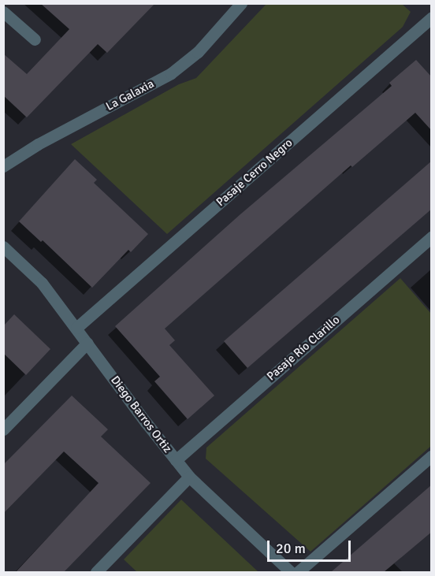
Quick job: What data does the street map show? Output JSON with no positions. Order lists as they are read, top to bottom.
{
  "streets": {
    "street": [
      "La Galaxia",
      "Pasaje Cerro Negro",
      "Pasaje Río Clarillo",
      "Diego Barros Ortiz"
    ]
  },
  "crossings": [
    ["Pasaje Cerro Negro", "Diego Barros Ortiz"],
    ["Pasaje Río Clarillo", "Diego Barros Ortiz"]
  ],
  "scale_bar": "20 m"
}
